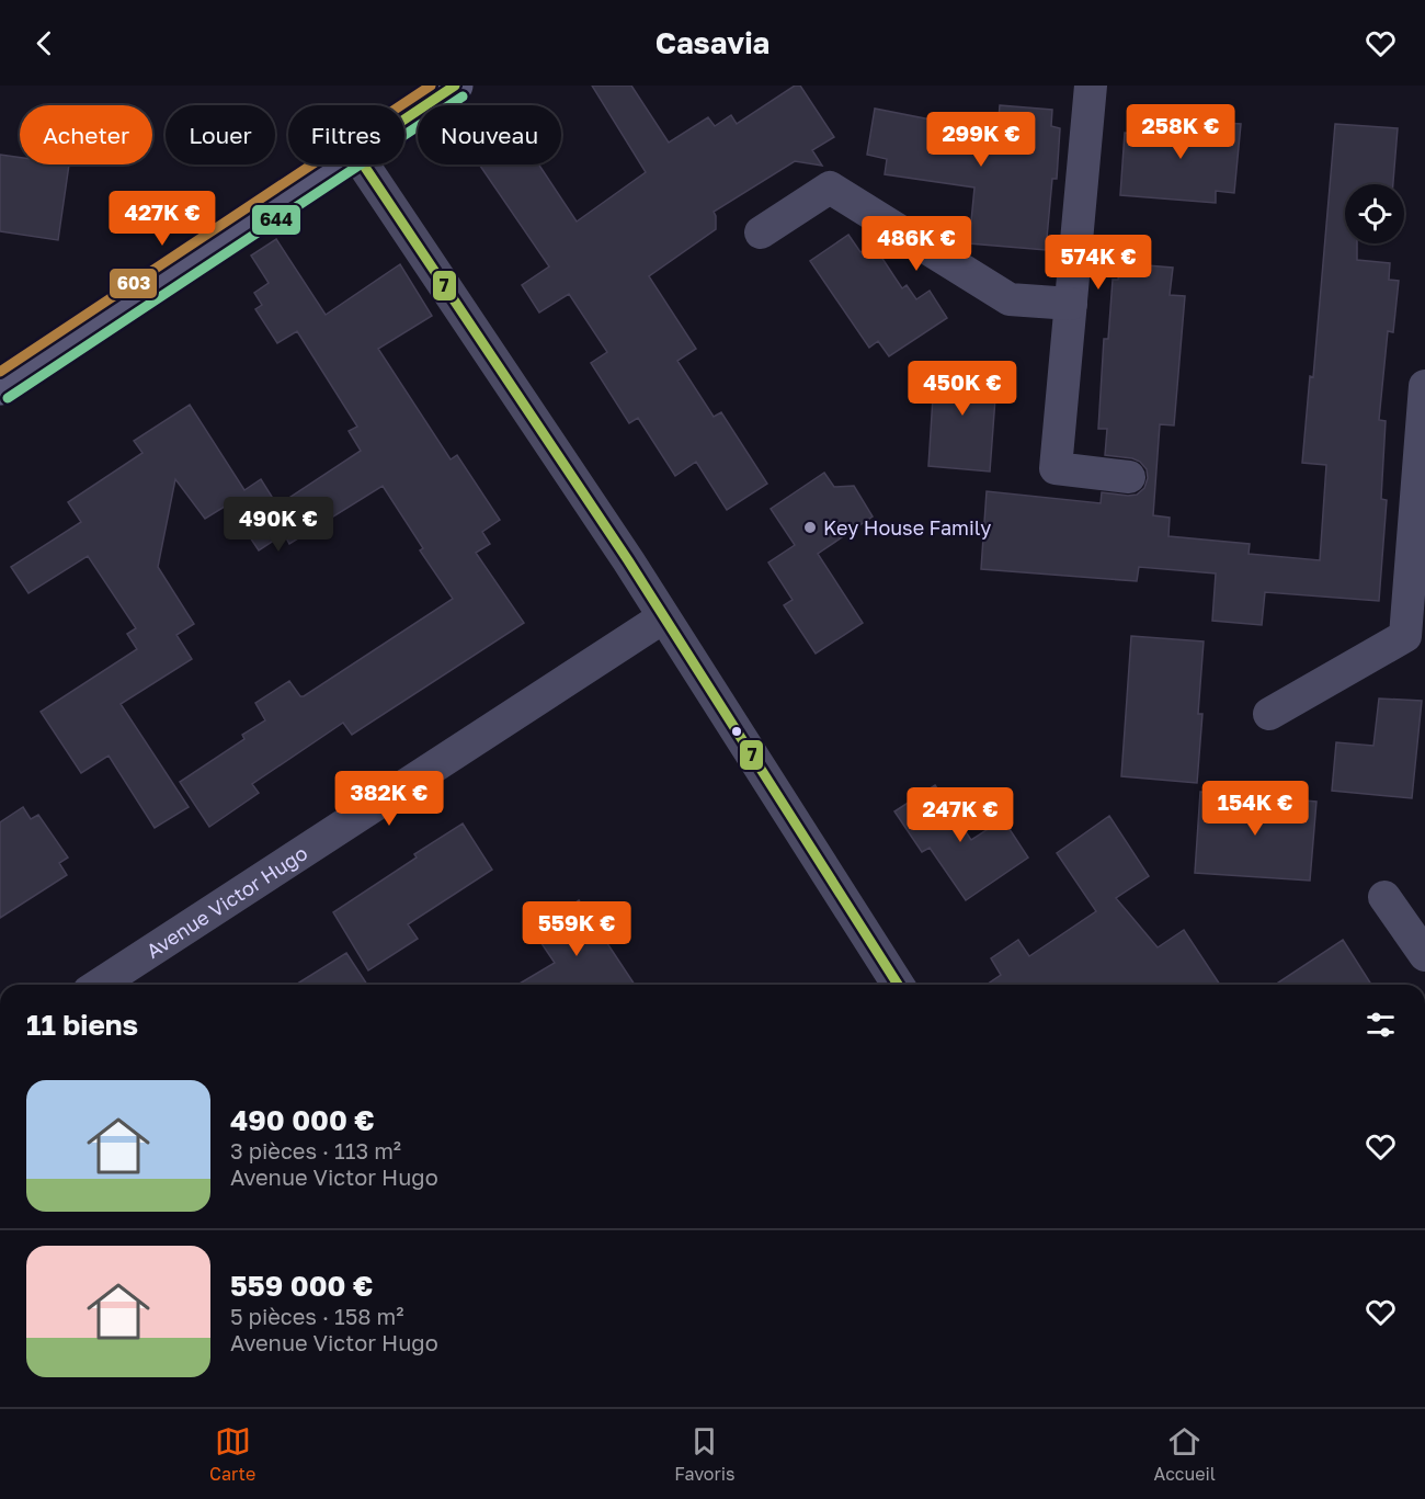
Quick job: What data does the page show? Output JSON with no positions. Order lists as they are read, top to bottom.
{
  "streets": {
    "street": ["Avenue Victor Hugo"]
  },
  "places": ["Key House Family"],
  "lines": ["transit line 7", "transit line 603", "transit line 644"],
  "page": {
    "header": "Casavia",
    "price": [
      "258K €",
      "299K €",
      "427K €",
      "486K €",
      "574K €",
      "450K €",
      "490K €",
      "382K €",
      "154K €",
      "247K €",
      "559K €"
    ],
    "chip": [
      "Acheter",
      "Louer",
      "Filtres",
      "Nouveau"
    ],
    "heading": "11 biens",
    "list": [
      {
        "name": "490 000 €",
        "note": "3 pièces · 113 m² · Avenue Victor Hugo"
      },
      {
        "name": "559 000 €",
        "note": "5 pièces · 158 m² · Avenue Victor Hugo"
      }
    ],
    "tabs": ["Carte", "Favoris", "Accueil"]
  }
}
